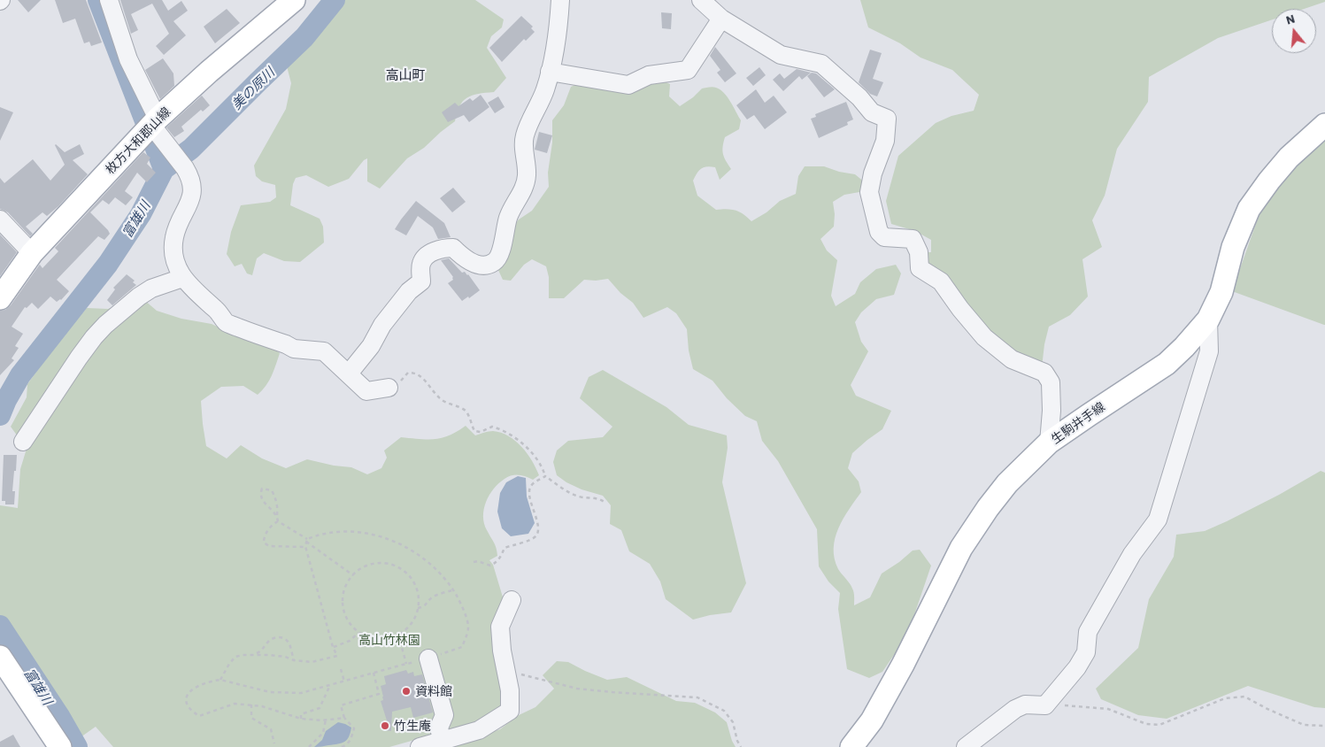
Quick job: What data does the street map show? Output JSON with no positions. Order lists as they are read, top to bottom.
{
  "streets": {
    "main road": ["枚方大和郡山線", "生駒井手線"]
  },
  "districts": ["高山町"],
  "water": ["美の原川", "富雄川"],
  "parks": ["高山竹林園"],
  "places": ["資料館", "竹生庵"],
  "north": "top"
}
